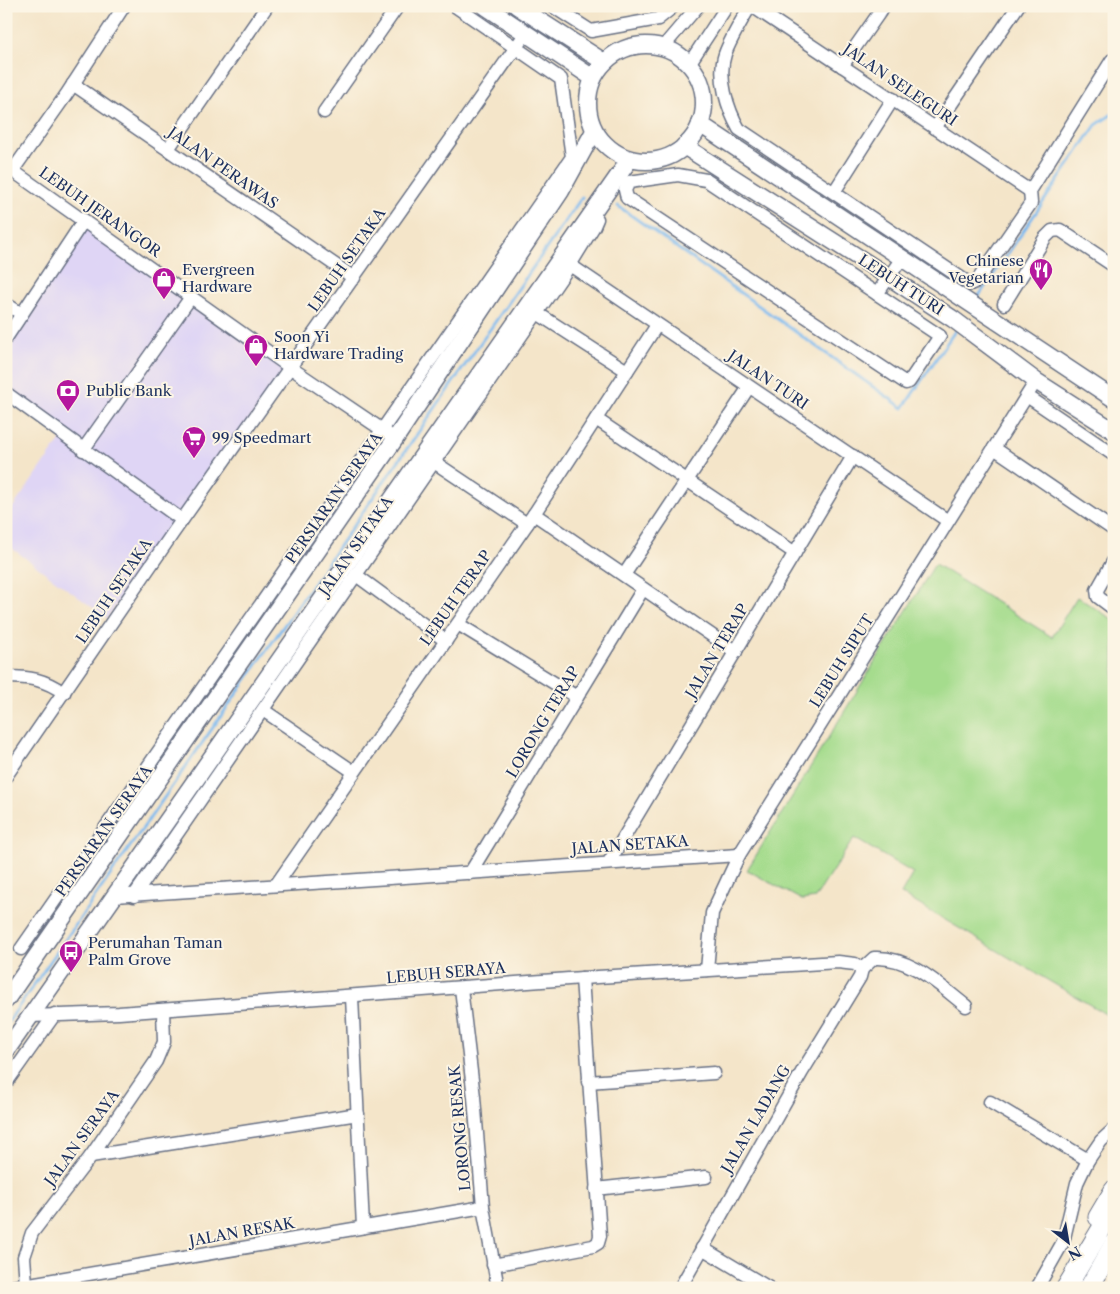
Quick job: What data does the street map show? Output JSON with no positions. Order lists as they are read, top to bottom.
{
  "streets": {
    "main road": ["LEBUH TURI", "PERSIARAN SERAYA"],
    "street": [
      "JALAN SELEGURI",
      "JALAN PERAWAS",
      "LEBUH JERANGOR",
      "LEBUH SETAKA",
      "JALAN TURI",
      "JALAN SETAKA",
      "LEBUH TERAP",
      "JALAN TERAP",
      "LEBUH SIPUT",
      "LORONG TERAP",
      "LEBUH SERAYA",
      "JALAN LADANG",
      "LORONG RESAK",
      "JALAN SERAYA",
      "JALAN RESAK"
    ]
  },
  "crossings": [
    ["JALAN PERAWAS", "LEBUH SETAKA"],
    ["LEBUH JERANGOR", "LEBUH SETAKA"],
    ["LEBUH JERANGOR", "PERSIARAN SERAYA"],
    ["LEBUH SETAKA", "PERSIARAN SERAYA"],
    ["LEBUH TURI", "PERSIARAN SERAYA"],
    ["LEBUH TURI", "LEBUH SIPUT"],
    ["JALAN TURI", "JALAN SETAKA"],
    ["JALAN TURI", "LEBUH TERAP"],
    ["JALAN TURI", "JALAN TERAP"],
    ["JALAN TURI", "LEBUH SIPUT"],
    ["JALAN SETAKA", "LEBUH TERAP"],
    ["JALAN SETAKA", "JALAN TERAP"],
    ["JALAN SETAKA", "LEBUH SIPUT"],
    ["JALAN SETAKA", "LORONG TERAP"],
    ["LEBUH SIPUT", "LEBUH SERAYA"],
    ["LEBUH SERAYA", "JALAN LADANG"],
    ["LEBUH SERAYA", "LORONG RESAK"],
    ["LEBUH SERAYA", "JALAN SERAYA"],
    ["LORONG RESAK", "JALAN RESAK"],
    ["JALAN SERAYA", "JALAN RESAK"]
  ],
  "places": {
    "restaurant": ["Chinese Vegetarian"],
    "shop": ["Evergreen Hardware", "Soon Yi Hardware Trading"],
    "bank": ["Public Bank"],
    "supermarket": ["99 Speedmart"],
    "bus stop": ["Perumahan Taman Palm Grove"]
  },
  "north": "bottom right"
}
